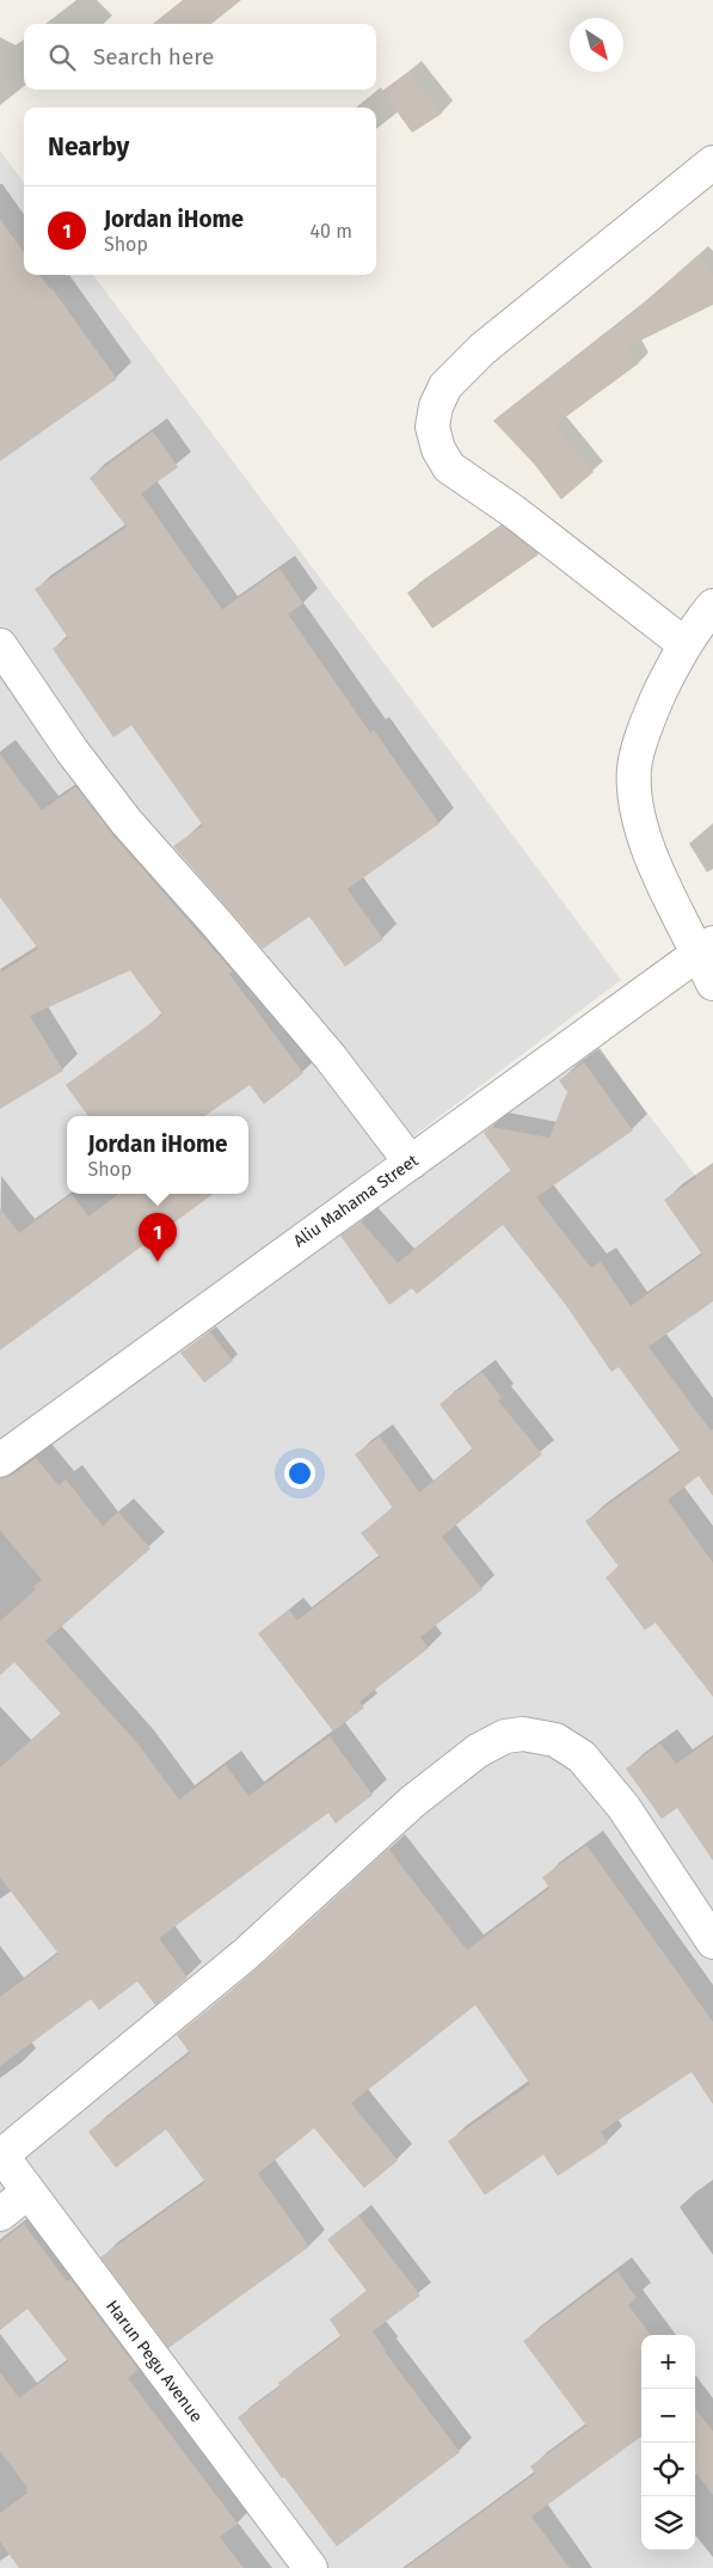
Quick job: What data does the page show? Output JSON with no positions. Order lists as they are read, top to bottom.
{
  "streets": {
    "street": ["Aliu Mahama Street", "Harun Pegu Avenue"]
  },
  "north": "bottom right",
  "page": {
    "search": "Search here",
    "heading": "Nearby",
    "list": [
      {
        "mark": "1",
        "name": "Jordan iHome",
        "note": "Shop",
        "value": "40 m"
      }
    ],
    "popup": ["Jordan iHome", "Shop"],
    "pins": "1",
    "map_buttons": ["+", "−"]
  }
}
